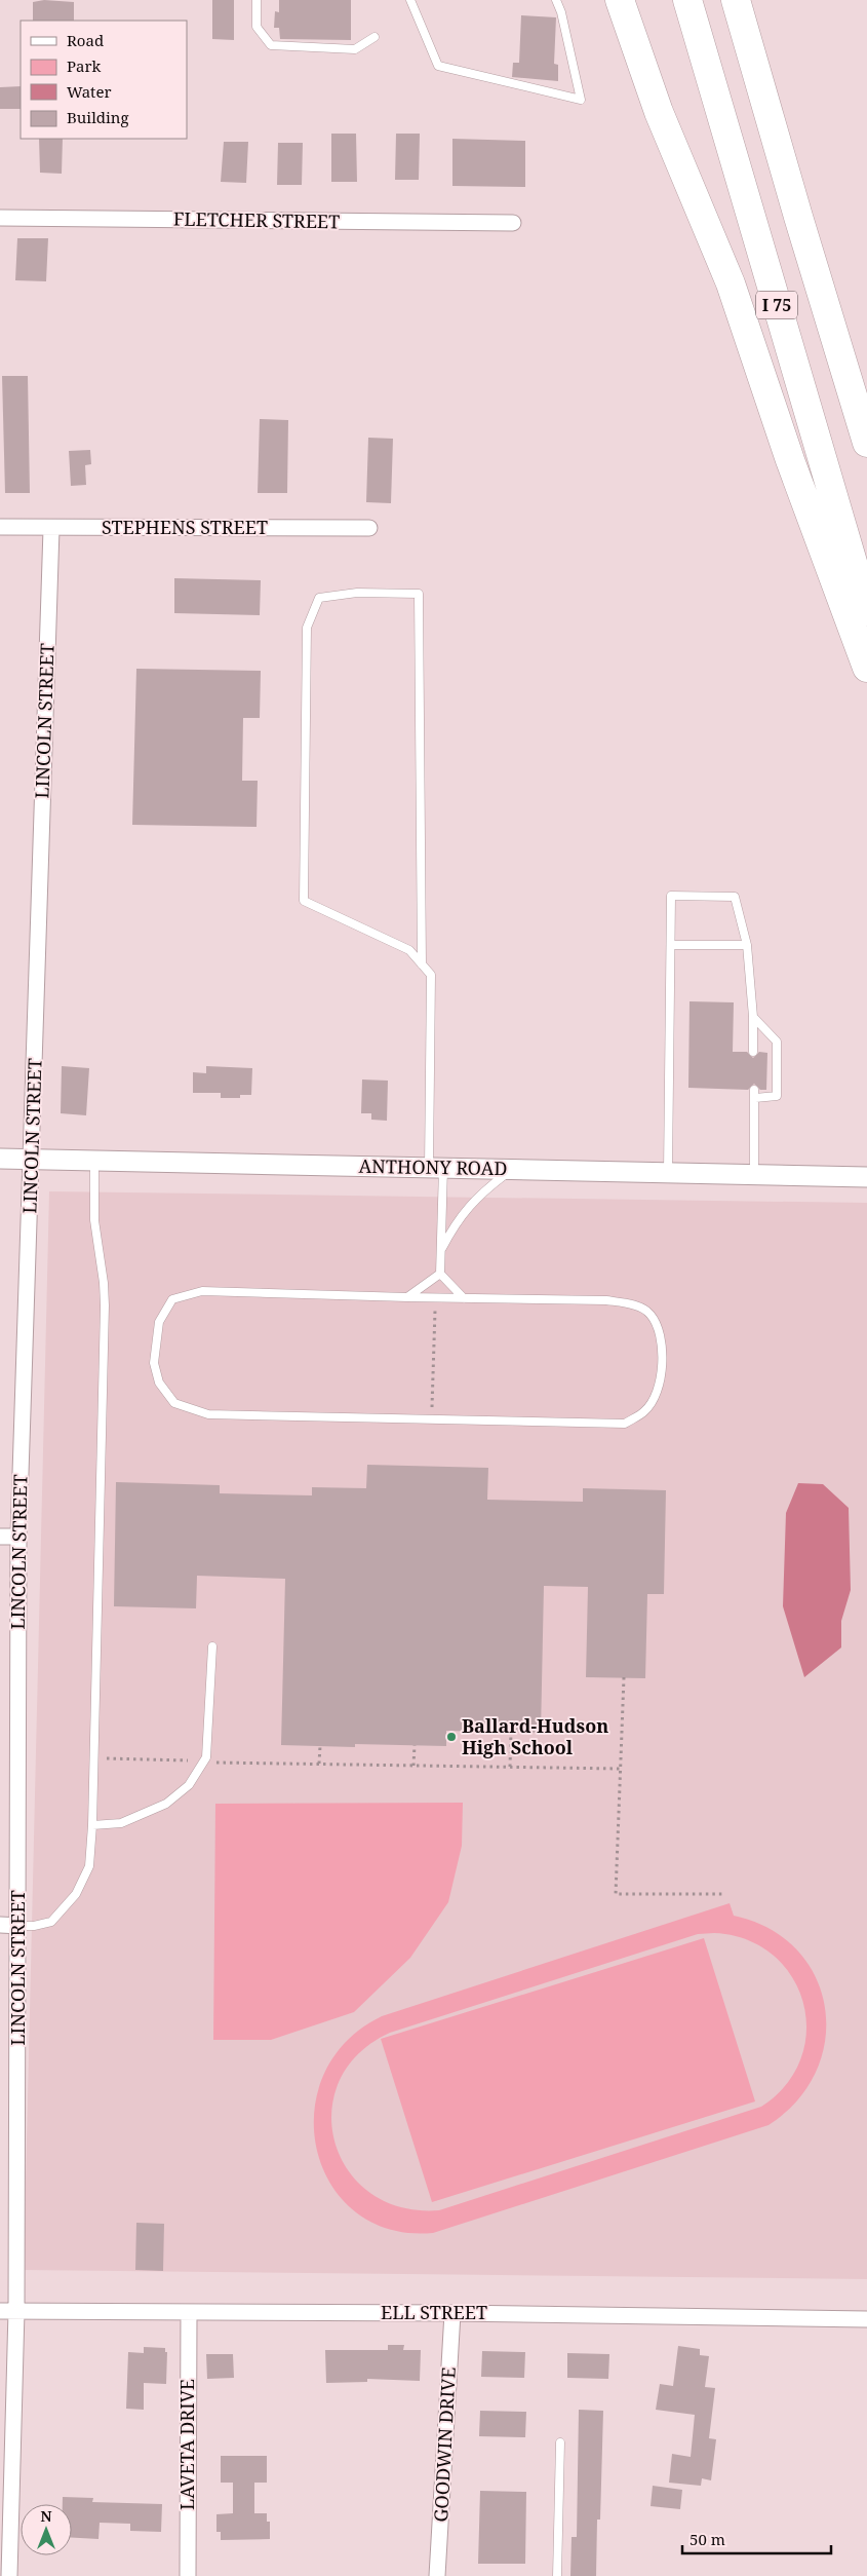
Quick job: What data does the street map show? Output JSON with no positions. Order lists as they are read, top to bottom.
{
  "streets": {
    "highway": ["I 75"],
    "street": [
      "FLETCHER STREET",
      "STEPHENS STREET",
      "LINCOLN STREET",
      "ANTHONY ROAD",
      "ELL STREET",
      "LAVETA DRIVE",
      "GOODWIN DRIVE"
    ]
  },
  "crossings": [
    ["STEPHENS STREET", "LINCOLN STREET"],
    ["LINCOLN STREET", "ANTHONY ROAD"],
    ["LINCOLN STREET", "ELL STREET"],
    ["ELL STREET", "LAVETA DRIVE"],
    ["ELL STREET", "GOODWIN DRIVE"]
  ],
  "places": ["Ballard-Hudson High School"],
  "legend": [
    "Road",
    "Park",
    "Water",
    "Building"
  ],
  "scale_bar": "50 m",
  "north": "top"
}
